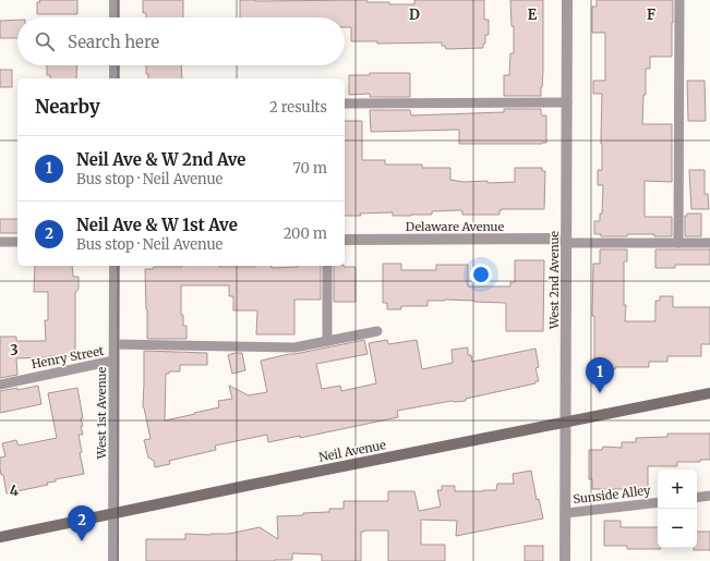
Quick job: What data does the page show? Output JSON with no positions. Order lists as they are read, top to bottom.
{
  "streets": {
    "street": [
      "Delaware Avenue",
      "West 2nd Avenue",
      "West 1st Avenue",
      "Neil Avenue"
    ],
    "lane": ["Henry Street", "Sunside Alley"]
  },
  "crossings": [
    ["Delaware Avenue", "West 2nd Avenue"],
    ["West 2nd Avenue", "Neil Avenue"],
    ["West 2nd Avenue", "Sunside Alley"],
    ["Henry Street", "West 1st Avenue"],
    ["West 1st Avenue", "Neil Avenue"]
  ],
  "page": {
    "search": "Search here",
    "heading": ["Nearby", "2 results"],
    "list": [
      {
        "mark": "1",
        "name": "Neil Ave & W 2nd Ave",
        "note": "Bus stop · Neil Avenue",
        "value": "70 m"
      },
      {
        "mark": "2",
        "name": "Neil Ave & W 1st Ave",
        "note": "Bus stop · Neil Avenue",
        "value": "200 m"
      }
    ],
    "pins": ["1", "2"],
    "map_buttons": ["+", "−"]
  },
  "grid": {
    "columns": ["D", "E", "F"],
    "rows": ["3", "4"]
  }
}
